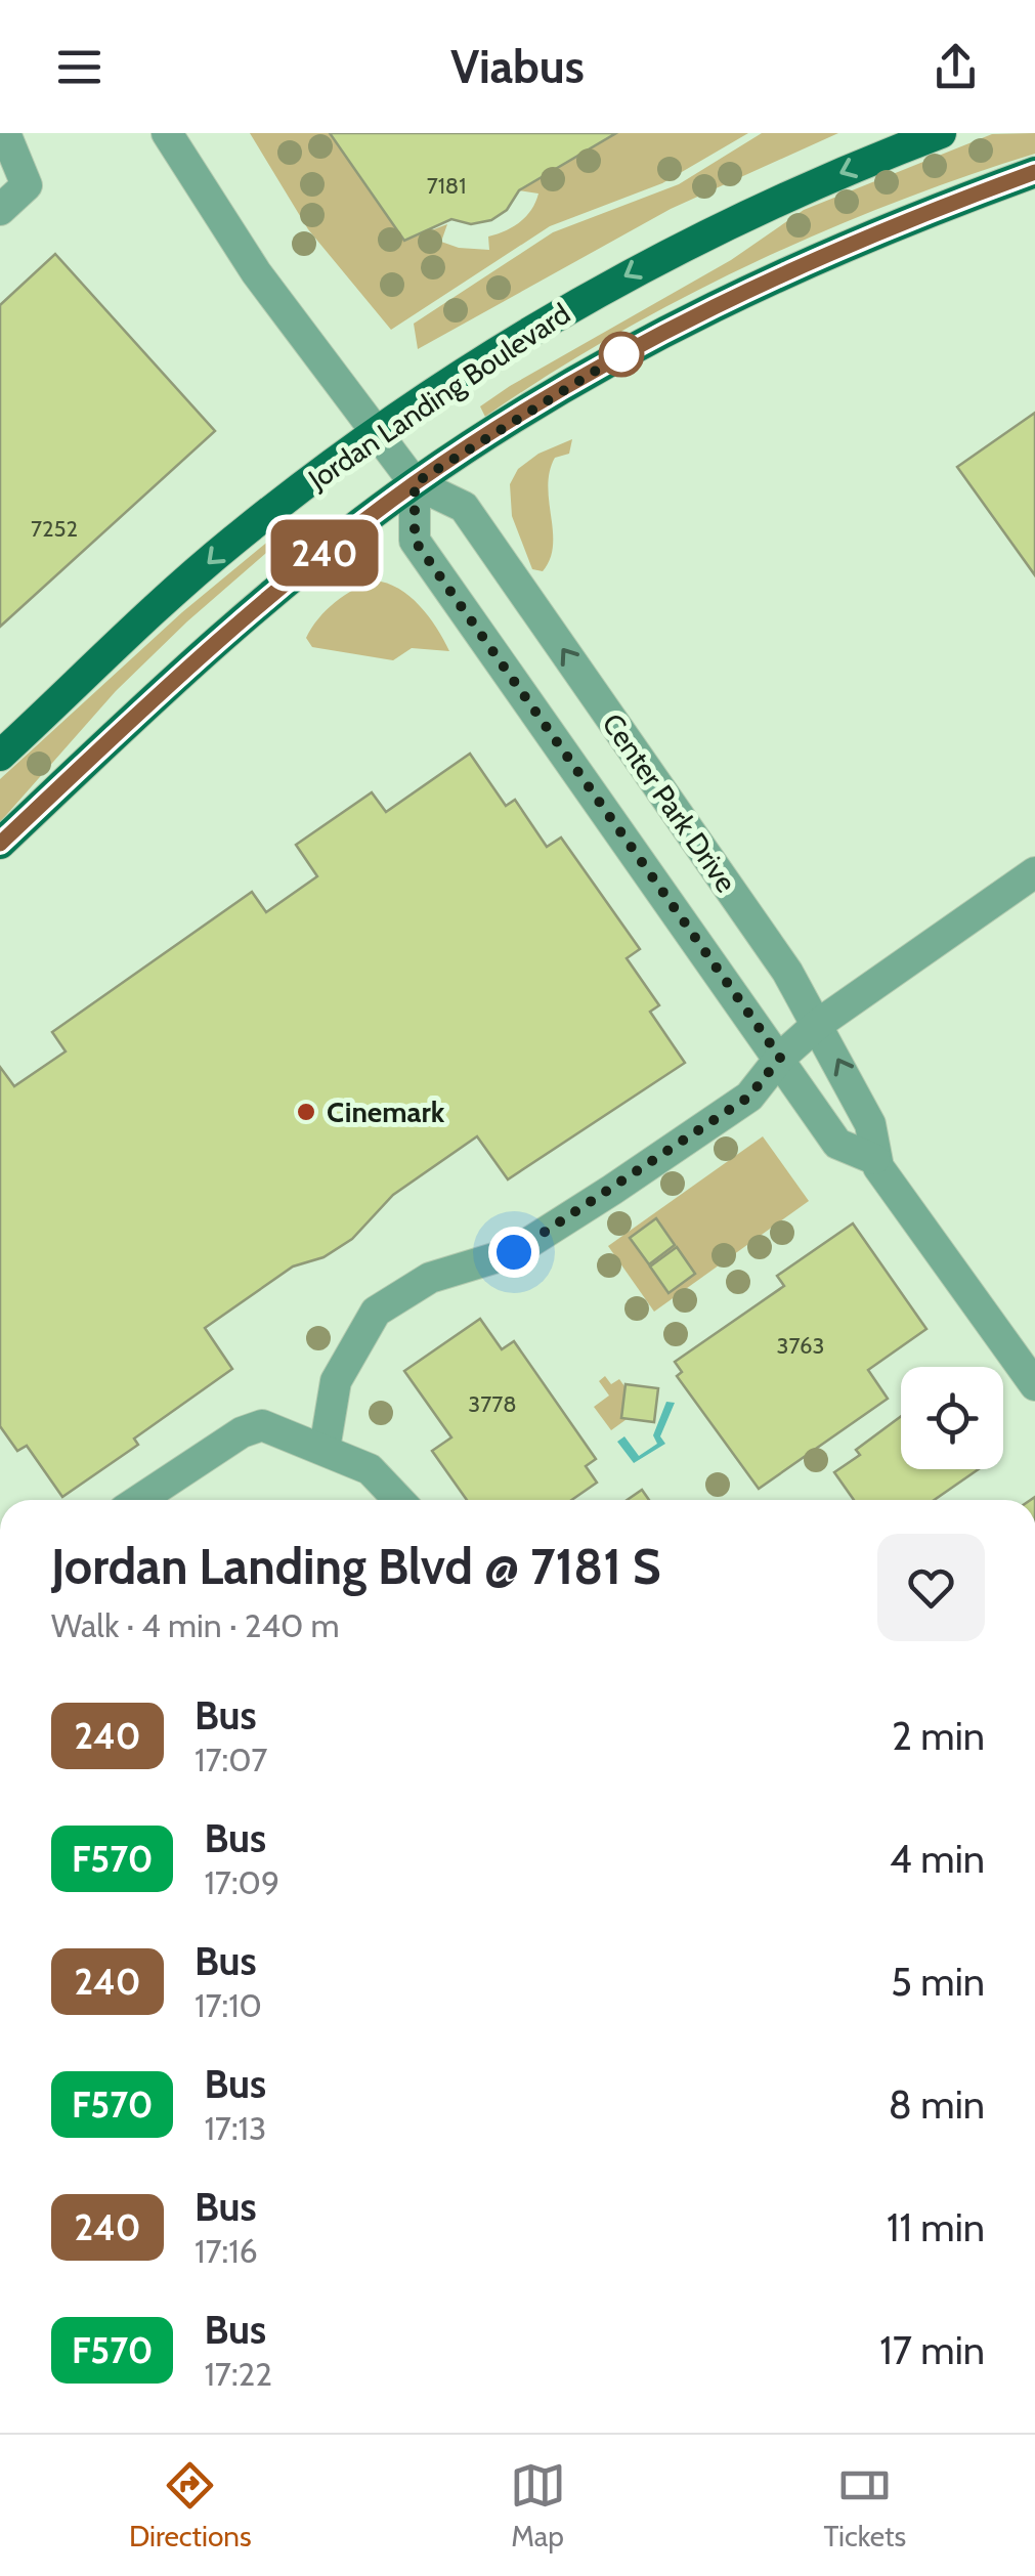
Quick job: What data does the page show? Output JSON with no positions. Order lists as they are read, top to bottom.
{
  "streets": {
    "main road": ["Jordan Landing Boulevard"],
    "street": ["Center Park Drive"]
  },
  "crossings": [
    ["Jordan Landing Boulevard", "Center Park Drive"]
  ],
  "places": ["Cinemark"],
  "lines": ["bus line 240"],
  "house_numbers": [
    "7181",
    "7252",
    "3763",
    "3778"
  ],
  "page": {
    "header": "Viabus",
    "on_map": "240",
    "heading": ["Jordan Landing Blvd @ 7181 S", "Walk · 4 min · 240 m"],
    "list": [
      {
        "mark": "240",
        "name": "Bus",
        "note": "17:07",
        "value": "2 min"
      },
      {
        "mark": "F570",
        "name": "Bus",
        "note": "17:09",
        "value": "4 min"
      },
      {
        "mark": "240",
        "name": "Bus",
        "note": "17:10",
        "value": "5 min"
      },
      {
        "mark": "F570",
        "name": "Bus",
        "note": "17:13",
        "value": "8 min"
      },
      {
        "mark": "240",
        "name": "Bus",
        "note": "17:16",
        "value": "11 min"
      },
      {
        "mark": "F570",
        "name": "Bus",
        "note": "17:22",
        "value": "17 min"
      }
    ],
    "tabs": ["Directions", "Map", "Tickets"]
  }
}
